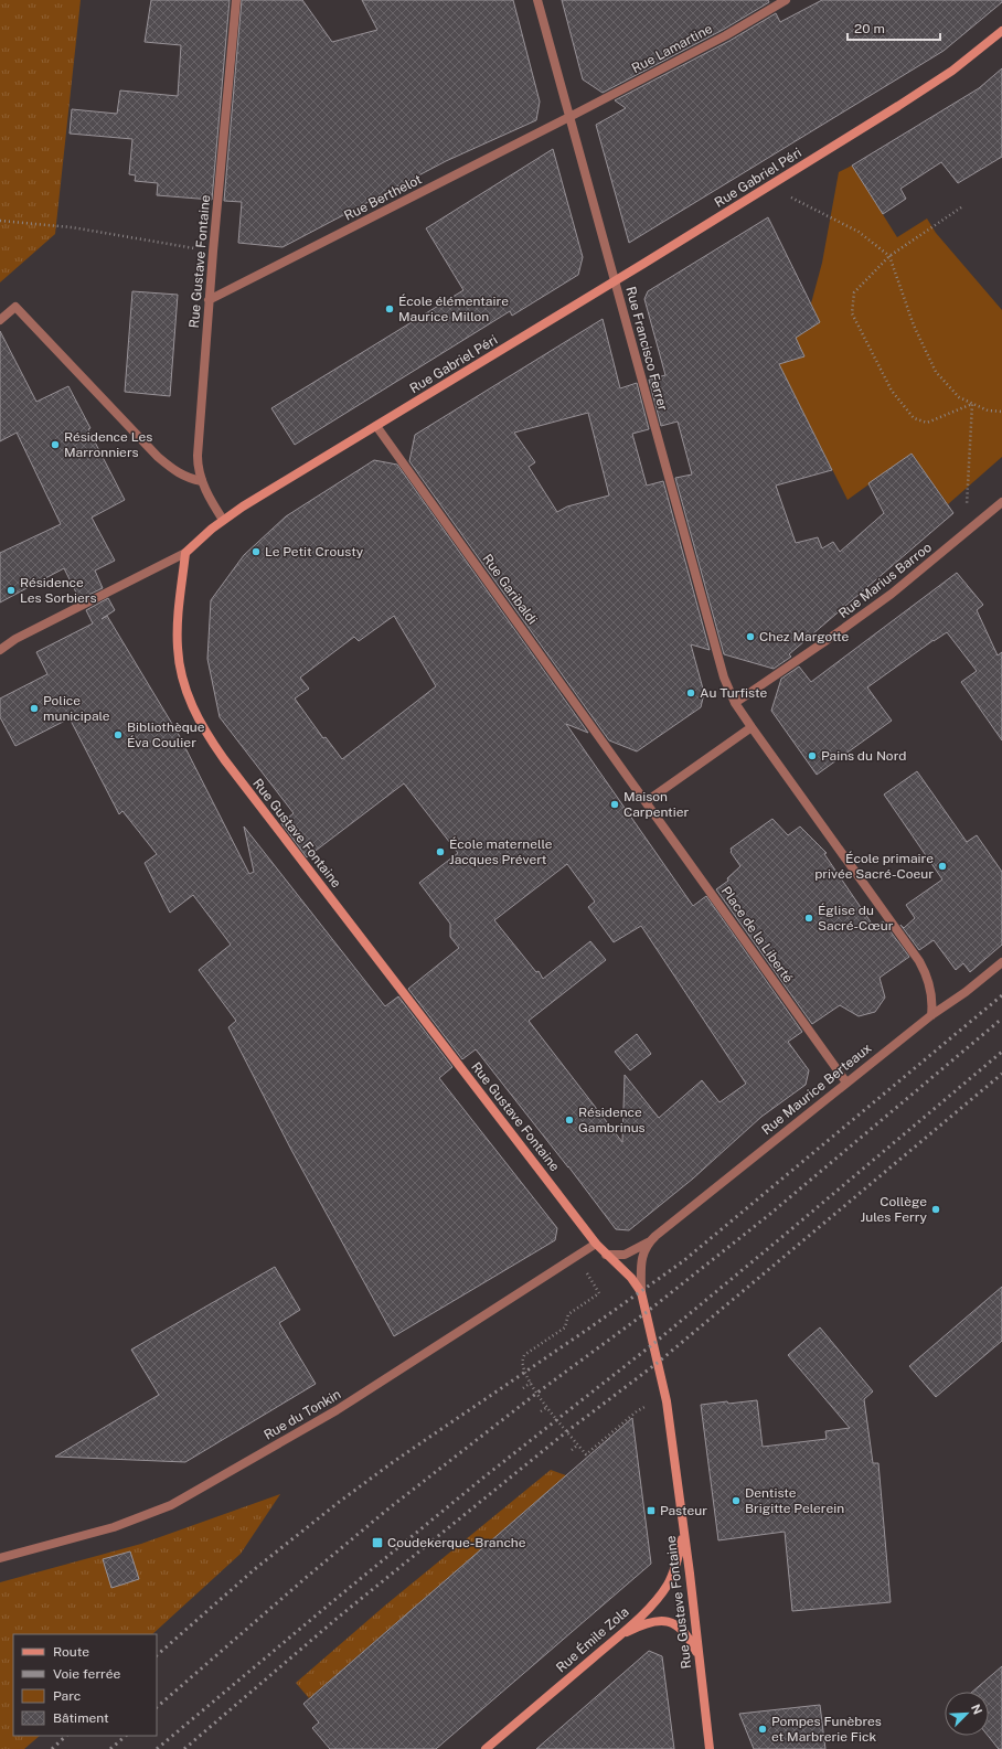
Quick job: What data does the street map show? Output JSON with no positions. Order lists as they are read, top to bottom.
{
  "streets": {
    "street": [
      "Rue Lamartine",
      "Rue Gabriel Péri",
      "Rue Berthelot",
      "Rue Gustave Fontaine",
      "Rue Francisco Ferrer",
      "Rue Marius Barroo",
      "Rue Garibaldi",
      "Place de la Liberté",
      "Rue Maurice Berteaux",
      "Rue du Tonkin",
      "Rue Émile Zola"
    ]
  },
  "crossings": [
    ["Rue Lamartine", "Rue Berthelot"],
    ["Rue Lamartine", "Rue Francisco Ferrer"],
    ["Rue Gabriel Péri", "Rue Gustave Fontaine"],
    ["Rue Gabriel Péri", "Rue Francisco Ferrer"],
    ["Rue Gabriel Péri", "Rue Garibaldi"],
    ["Rue Berthelot", "Rue Gustave Fontaine"],
    ["Rue Berthelot", "Rue Francisco Ferrer"],
    ["Rue Gustave Fontaine", "Rue Maurice Berteaux"],
    ["Rue Gustave Fontaine", "Rue du Tonkin"],
    ["Rue Gustave Fontaine", "Rue Émile Zola"],
    ["Rue Francisco Ferrer", "Rue Marius Barroo"],
    ["Rue Garibaldi", "Place de la Liberté"],
    ["Place de la Liberté", "Rue Maurice Berteaux"]
  ],
  "places": {
    "other": [
      "École élémentaire Maurice Millon",
      "Résidence Les Marronniers",
      "Le Petit Crousty",
      "Résidence Les Sorbiers",
      "Chez Margotte",
      "Au Turfiste",
      "Police municipale",
      "Bibliothèque Éva Coulier",
      "Pains du Nord",
      "Maison Carpentier",
      "École maternelle Jacques Prévert",
      "École primaire privée Sacré-Coeur",
      "Église du Sacré-Cœur",
      "Résidence Gambrinus",
      "Collège Jules Ferry",
      "Dentiste Brigitte Pelerein",
      "Pompes Funèbres et Marbrerie Fick"
    ],
    "transit": ["Pasteur", "Coudekerque-Branche"]
  },
  "legend": [
    "Route",
    "Voie ferrée",
    "Parc",
    "Bâtiment"
  ],
  "scale_bar": "20 m",
  "north": "top right"
}
